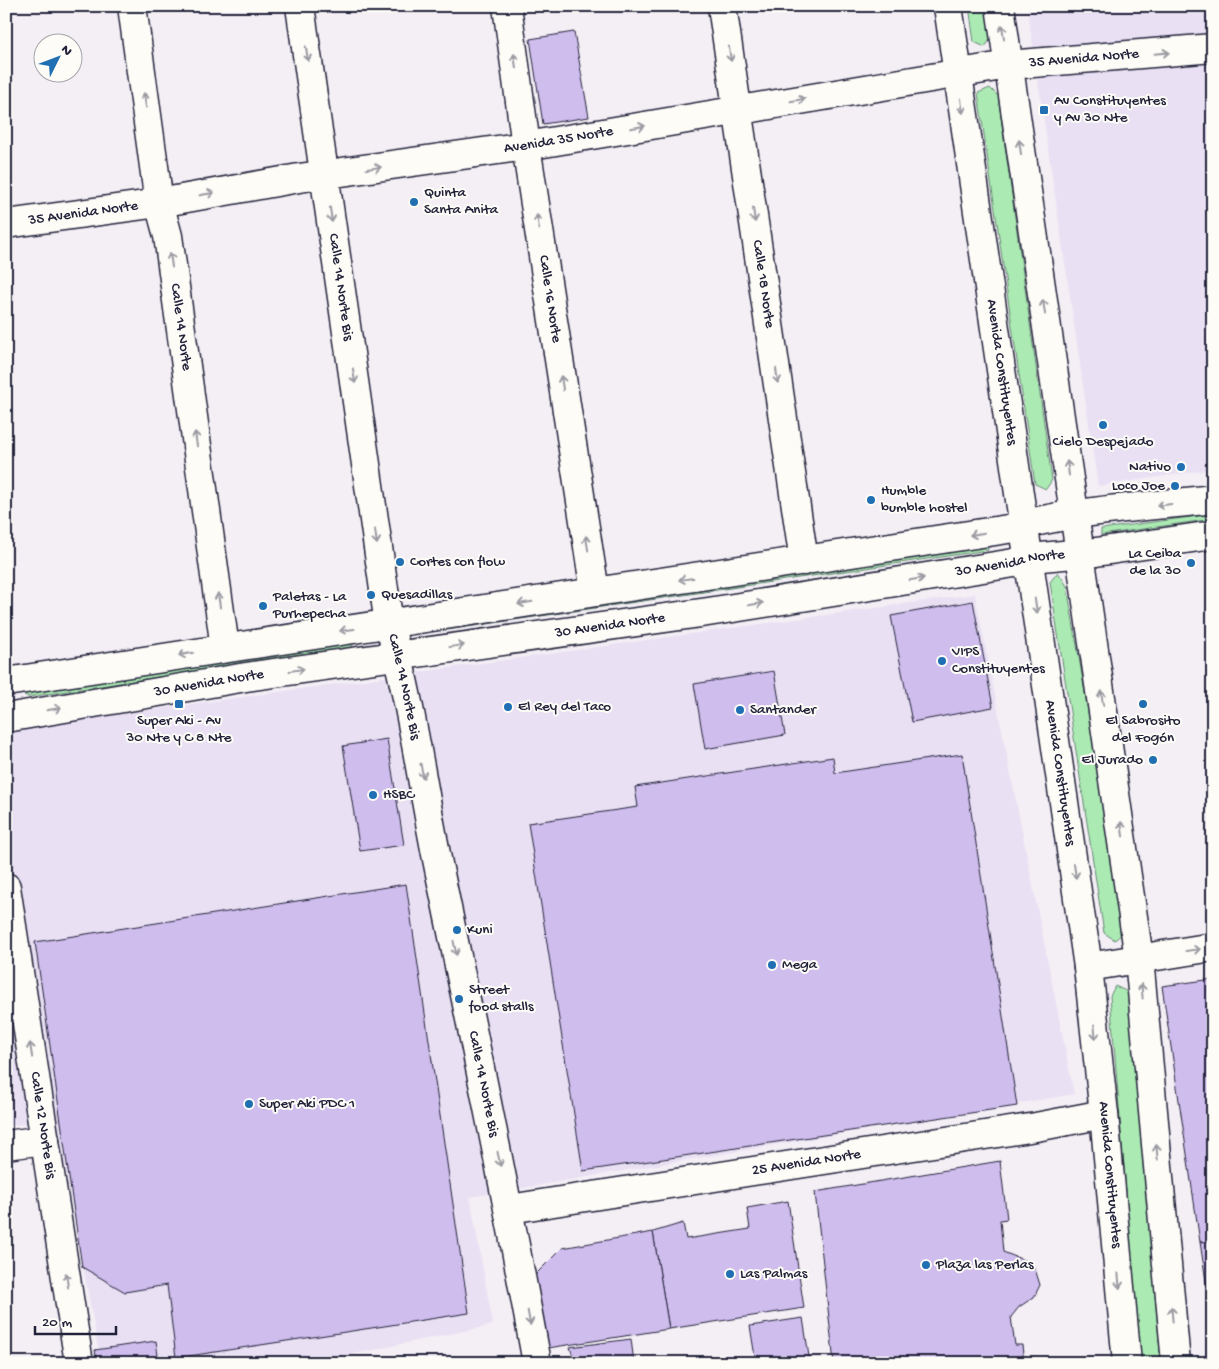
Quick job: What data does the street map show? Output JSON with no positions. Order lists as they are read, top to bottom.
{
  "streets": {
    "street": [
      "35 Avenida Norte",
      "Avenida 35 Norte",
      "Calle 18 Norte",
      "Calle 14 Norte Bis",
      "Calle 16 Norte",
      "Calle 14 Norte",
      "Avenida Constituyentes",
      "30 Avenida Norte",
      "Calle 12 Norte Bis",
      "25 Avenida Norte"
    ]
  },
  "crossings": [
    ["35 Avenida Norte", "Avenida 35 Norte"],
    ["35 Avenida Norte", "Calle 14 Norte"],
    ["35 Avenida Norte", "Avenida Constituyentes"],
    ["Avenida 35 Norte", "Calle 18 Norte"],
    ["Avenida 35 Norte", "Calle 14 Norte Bis"],
    ["Avenida 35 Norte", "Calle 16 Norte"],
    ["Avenida 35 Norte", "Calle 14 Norte"],
    ["Avenida 35 Norte", "Avenida Constituyentes"],
    ["Calle 14 Norte Bis", "30 Avenida Norte"],
    ["Calle 14 Norte Bis", "25 Avenida Norte"],
    ["Avenida Constituyentes", "30 Avenida Norte"],
    ["Avenida Constituyentes", "25 Avenida Norte"]
  ],
  "one_way": [
    "35 Avenida Norte",
    "Avenida 35 Norte",
    "Calle 18 Norte",
    "Calle 14 Norte Bis",
    "Calle 16 Norte",
    "Calle 14 Norte",
    "Calle 12 Norte Bis"
  ],
  "places": {
    "transit": ["Av Constituyentes y Av 30 Nte", "Super Aki - Av 30 Nte y C 8 Nte"],
    "other": [
      "Quinta Santa Anita",
      "Cielo Despejado",
      "Nativo",
      "Loco Joe",
      "Humble bumble hostel",
      "Cortes con flow",
      "La Ceiba de la 30",
      "Quesadillas",
      "Paletas - La Purhepecha",
      "VIPS Constituyentes",
      "El Sabrosito del Fogón",
      "El Rey del Taco",
      "Santander",
      "El Jurado",
      "HSBC",
      "Kuni",
      "Mega",
      "Street food stalls",
      "Super Aki PDC 1",
      "Plaza las Perlas",
      "Las Palmas"
    ]
  },
  "scale_bar": "20 m",
  "north": "top right"
}
